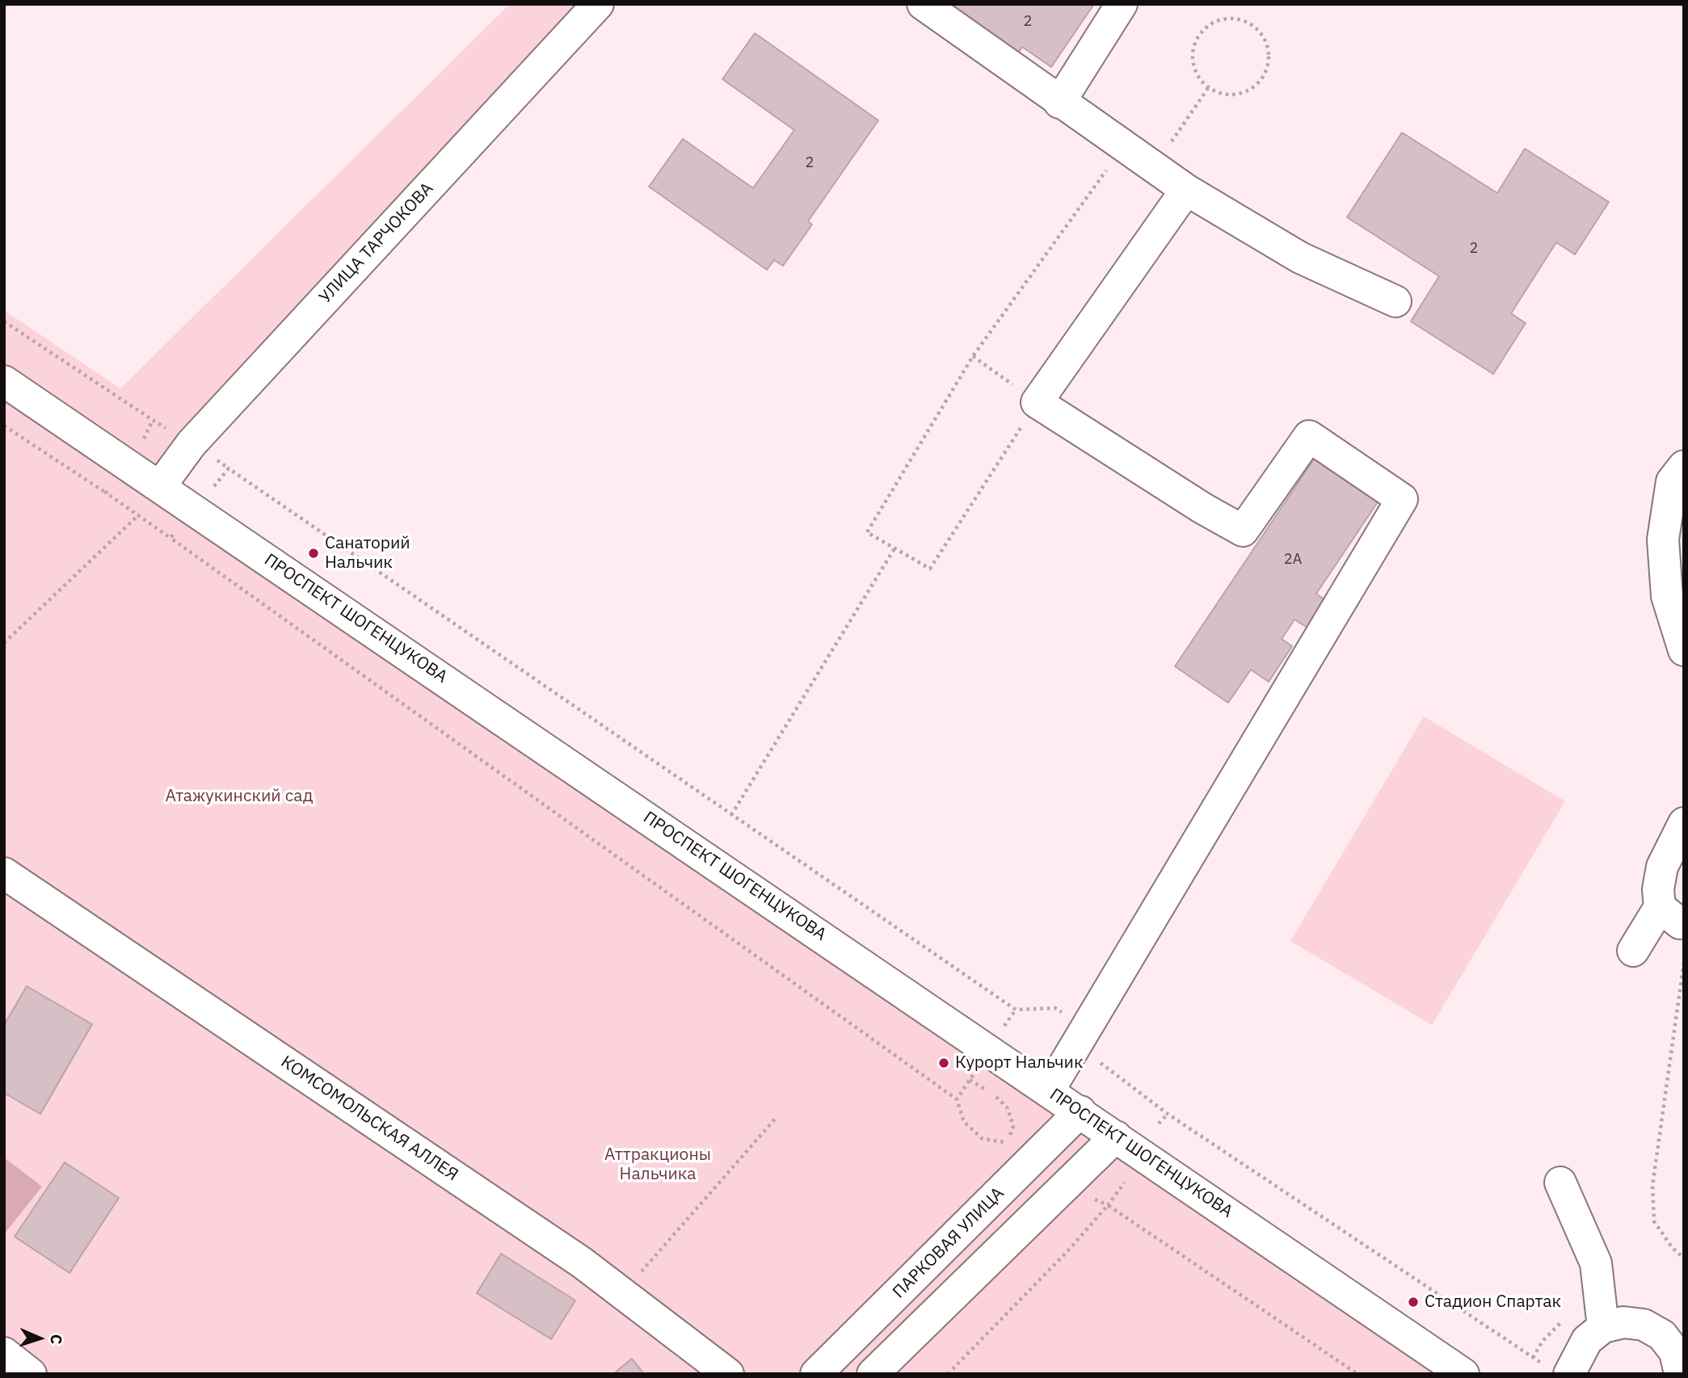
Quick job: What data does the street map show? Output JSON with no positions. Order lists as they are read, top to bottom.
{
  "streets": {
    "street": [
      "УЛИЦА ТАРЧОКОВА",
      "ПРОСПЕКТ ШОГЕНЦУКОВА",
      "КОМСОМОЛЬСКАЯ АЛЛЕЯ",
      "ПАРКОВАЯ УЛИЦА"
    ]
  },
  "crossings": [
    ["УЛИЦА ТАРЧОКОВА", "ПРОСПЕКТ ШОГЕНЦУКОВА"],
    ["ПРОСПЕКТ ШОГЕНЦУКОВА", "ПАРКОВАЯ УЛИЦА"]
  ],
  "parks": ["Атажукинский сад", "Аттракционы Нальчика"],
  "places": ["Санаторий Нальчик", "Курорт Нальчик", "Стадион Спартак"],
  "house_numbers": [
    "2",
    "2",
    "2",
    "2А"
  ],
  "north": "right"
}
